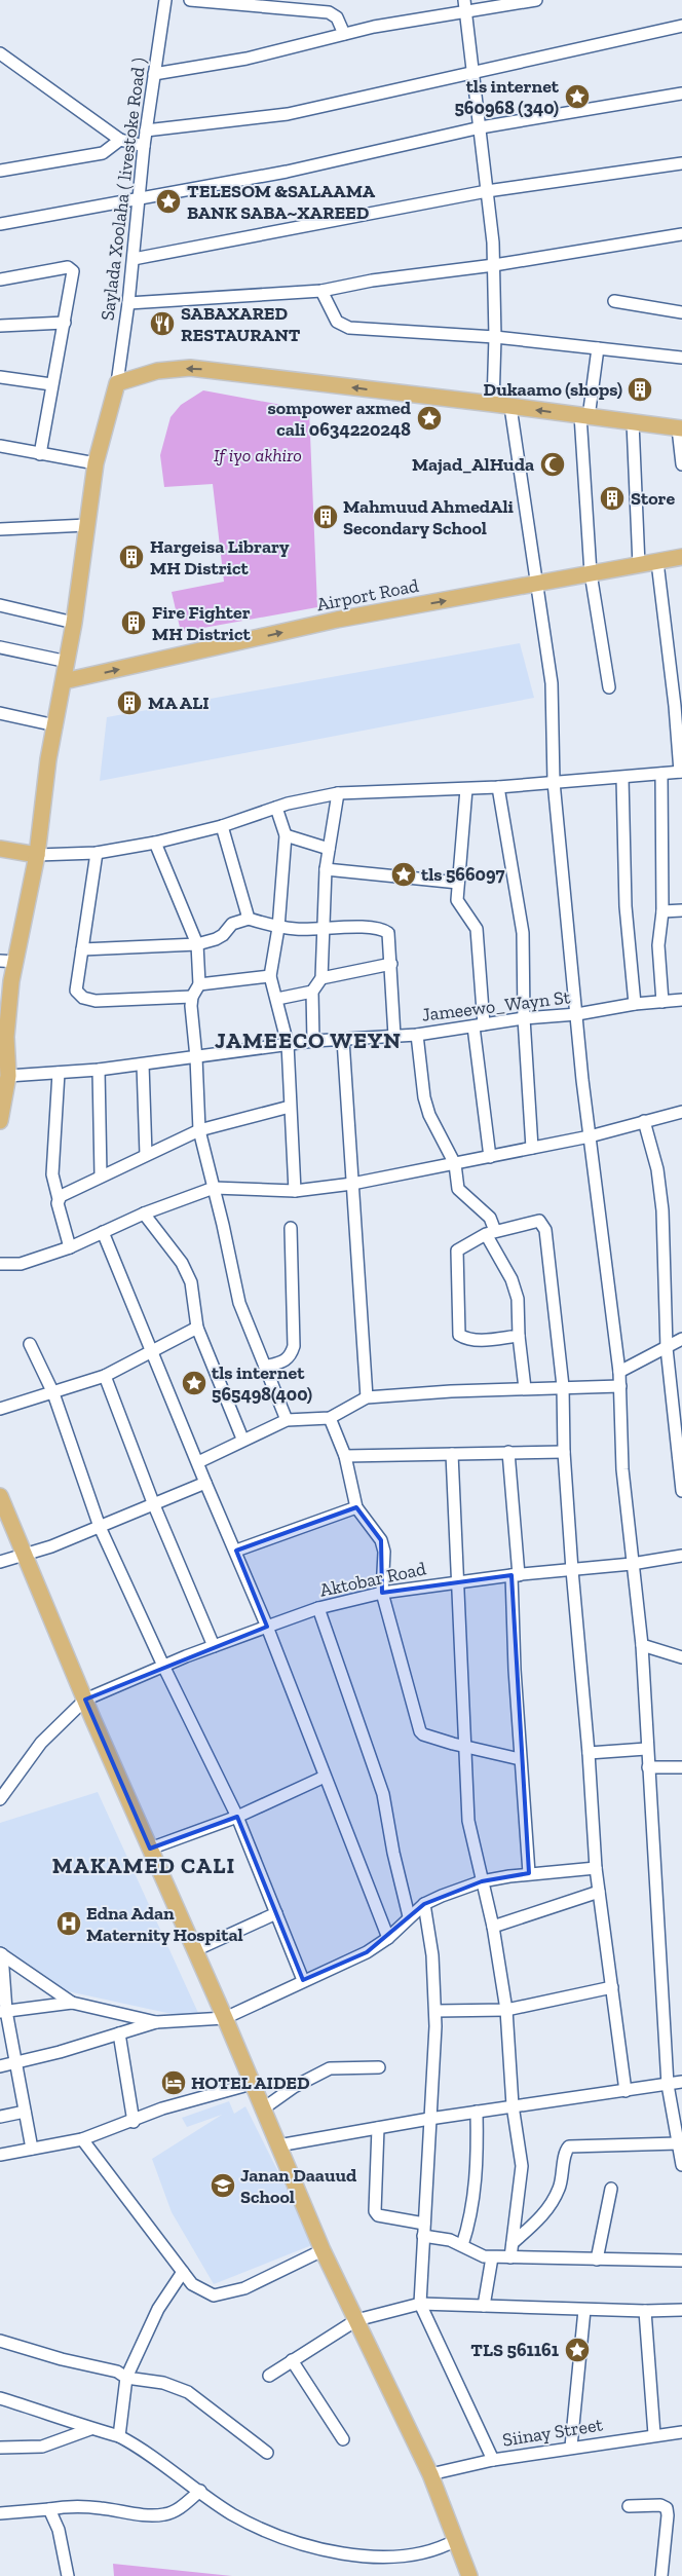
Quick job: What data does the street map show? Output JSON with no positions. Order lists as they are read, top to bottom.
{
  "streets": {
    "main road": ["Airport Road"],
    "street": [
      "Saylada Xoolaha ( livestoke Road )",
      "Jameewo_Wayn St",
      "Aktobar Road",
      "Siinay Street"
    ]
  },
  "one_way": ["Airport Road"],
  "districts": ["JAMEECO WEYN", "MAKAMED CALI"],
  "parks": ["If iyo akhiro"],
  "places": {
    "place": [
      "tls internet 560968 (340)",
      "TELESOM &SALAAMA BANK SABA~XAREED",
      "sompower axmed cali 0634220248",
      "tls 566097",
      "tls internet 565498(400)",
      "TLS 561161"
    ],
    "restaurant": ["SABAXARED RESTAURANT"],
    "building": [
      "Dukaamo (shops)",
      "Store",
      "Mahmuud AhmedAli Secondary School",
      "Hargeisa Library MH District",
      "Fire Fighter MH District",
      "MA ALI"
    ],
    "mosque": ["Majad_AlHuda"],
    "hospital": ["Edna Adan Maternity Hospital"],
    "hotel": ["HOTEL AIDED"],
    "school or university": ["Janan Daauud School"]
  }
}
